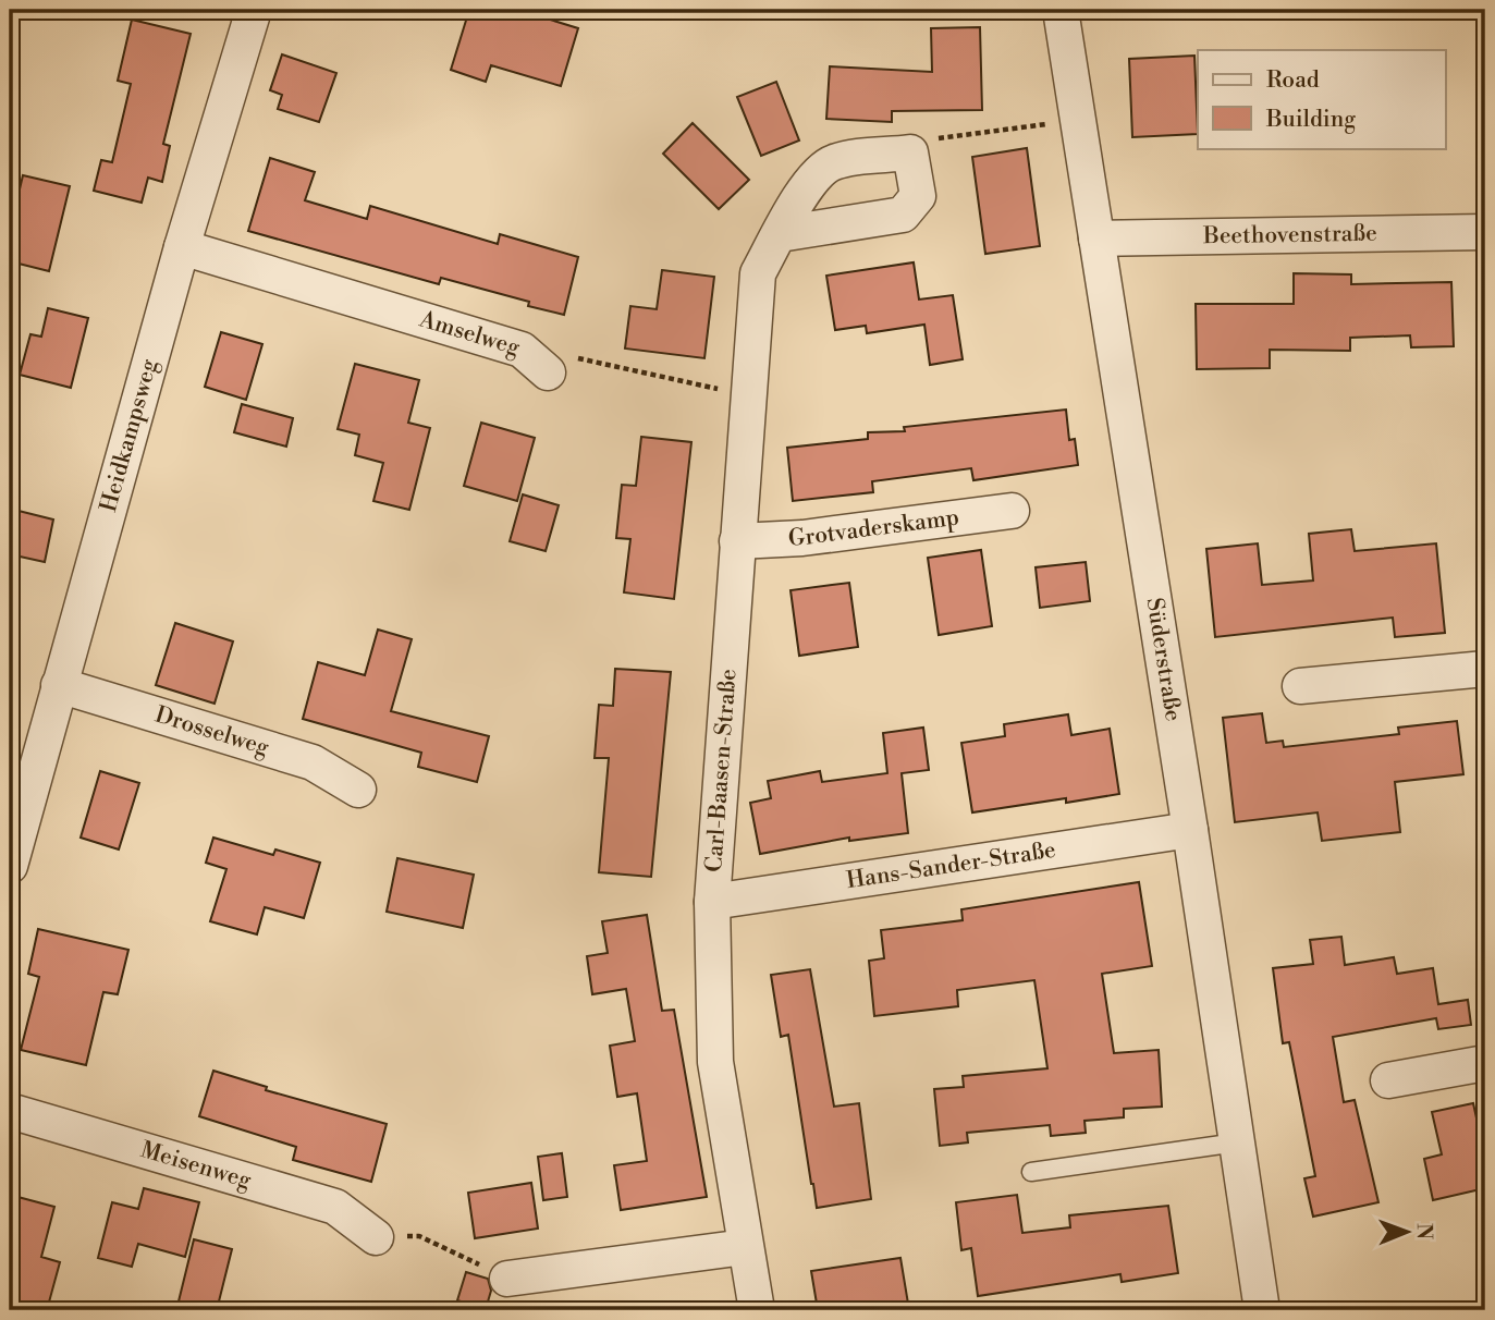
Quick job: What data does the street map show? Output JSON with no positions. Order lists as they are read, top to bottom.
{
  "streets": {
    "street": [
      "Beethovenstraße",
      "Amselweg",
      "Heidkampsweg",
      "Grotvaderskamp",
      "Süderstraße",
      "Drosselweg",
      "Carl-Baasen-Straße",
      "Hans-Sander-Straße",
      "Meisenweg"
    ]
  },
  "crossings": [
    ["Beethovenstraße", "Süderstraße"],
    ["Amselweg", "Heidkampsweg"],
    ["Heidkampsweg", "Drosselweg"],
    ["Grotvaderskamp", "Carl-Baasen-Straße"],
    ["Süderstraße", "Hans-Sander-Straße"],
    ["Carl-Baasen-Straße", "Hans-Sander-Straße"]
  ],
  "legend": ["Road", "Building"],
  "north": "right"
}
